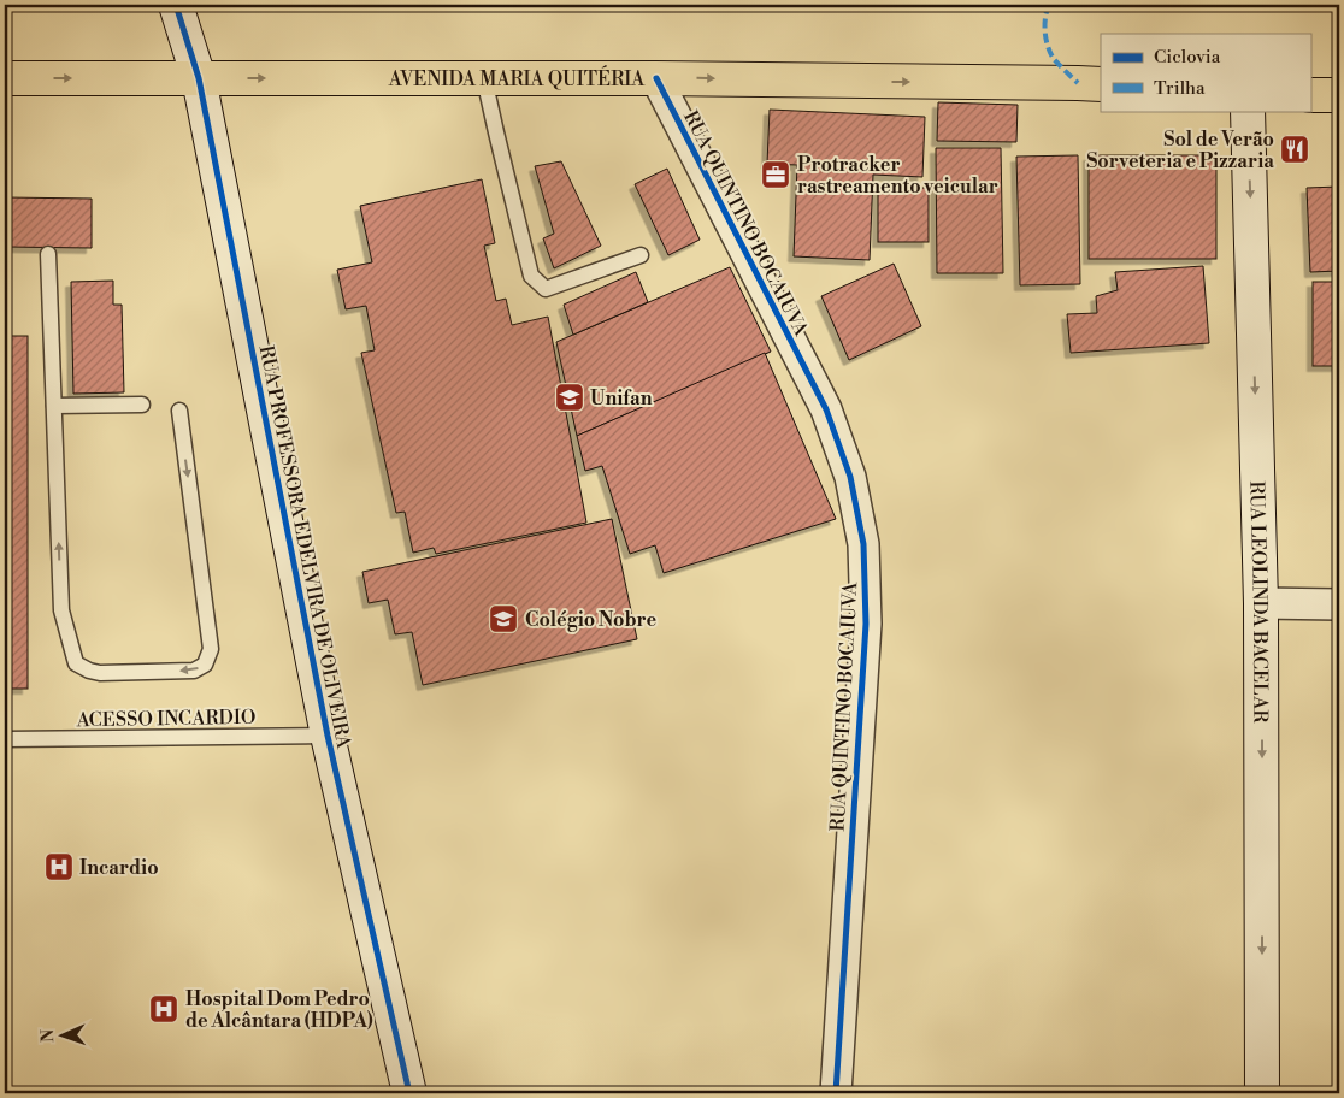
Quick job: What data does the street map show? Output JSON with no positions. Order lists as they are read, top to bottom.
{
  "streets": {
    "main road": ["AVENIDA MARIA QUITÉRIA"],
    "street": ["RUA QUINTINO BOCAIUVA", "RUA PROFESSORA EDELVIRA DE OLIVEIRA", "RUA LEOLINDA BACELAR"],
    "lane": ["ACESSO INCARDIO"]
  },
  "crossings": [
    ["AVENIDA MARIA QUITÉRIA", "RUA QUINTINO BOCAIUVA"],
    ["AVENIDA MARIA QUITÉRIA", "RUA PROFESSORA EDELVIRA DE OLIVEIRA"],
    ["RUA PROFESSORA EDELVIRA DE OLIVEIRA", "ACESSO INCARDIO"]
  ],
  "one_way": ["AVENIDA MARIA QUITÉRIA", "RUA LEOLINDA BACELAR"],
  "places": {
    "restaurant": ["Sol de Verão Sorveteria e Pizzaria"],
    "office": ["Protracker rastreamento veicular"],
    "school or university": ["Unifan", "Colégio Nobre"],
    "hospital": ["Incardio", "Hospital Dom Pedro de Alcântara (HDPA)"]
  },
  "legend": ["Ciclovia", "Trilha"],
  "north": "left"
}
